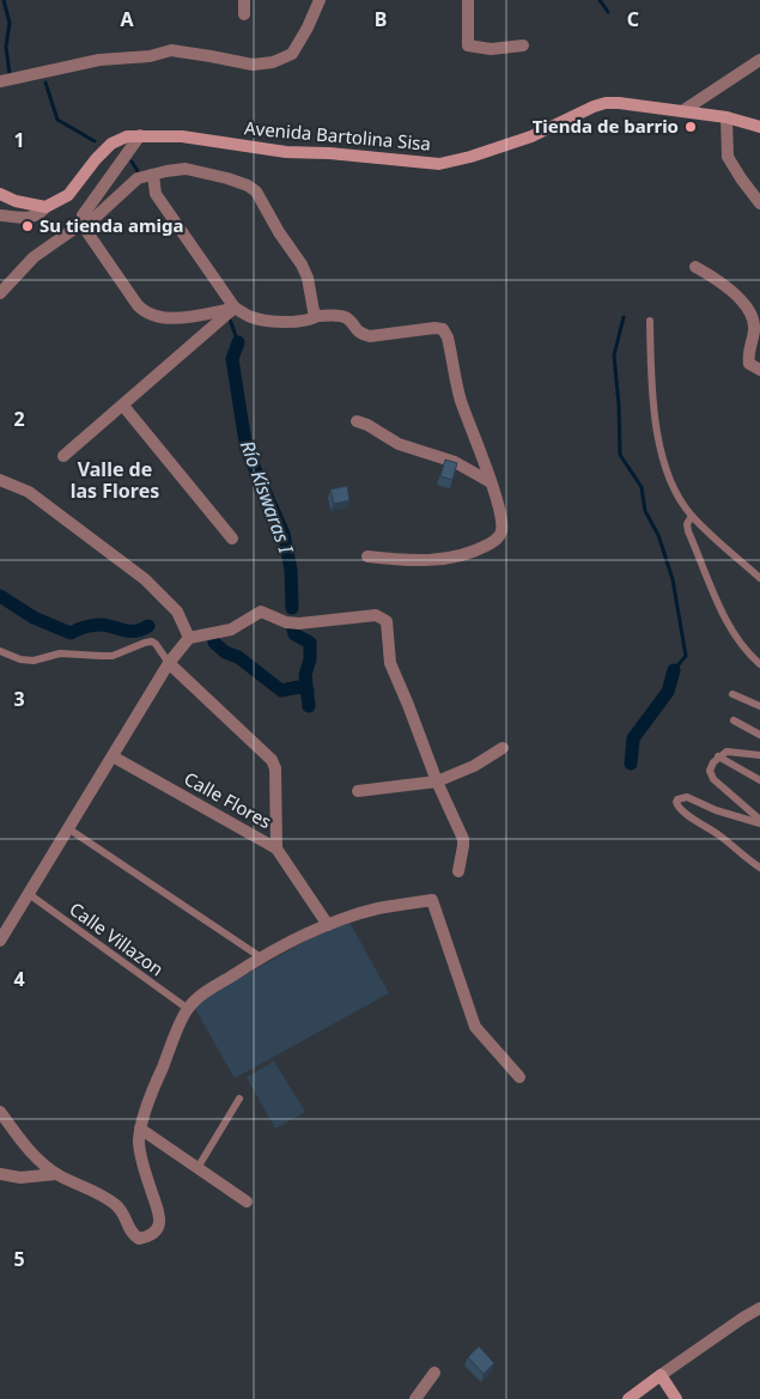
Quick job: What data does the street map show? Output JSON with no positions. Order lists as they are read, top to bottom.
{
  "streets": {
    "street": ["Avenida Bartolina Sisa", "Calle Flores"],
    "lane": ["Calle Villazon"]
  },
  "districts": ["Valle de las Flores"],
  "water": ["Río Kiswaras I"],
  "places": ["Tienda de barrio", "Su tienda amiga"],
  "grid": {
    "columns": ["A", "B", "C"],
    "rows": [
      "1",
      "2",
      "3",
      "4",
      "5"
    ]
  }
}
